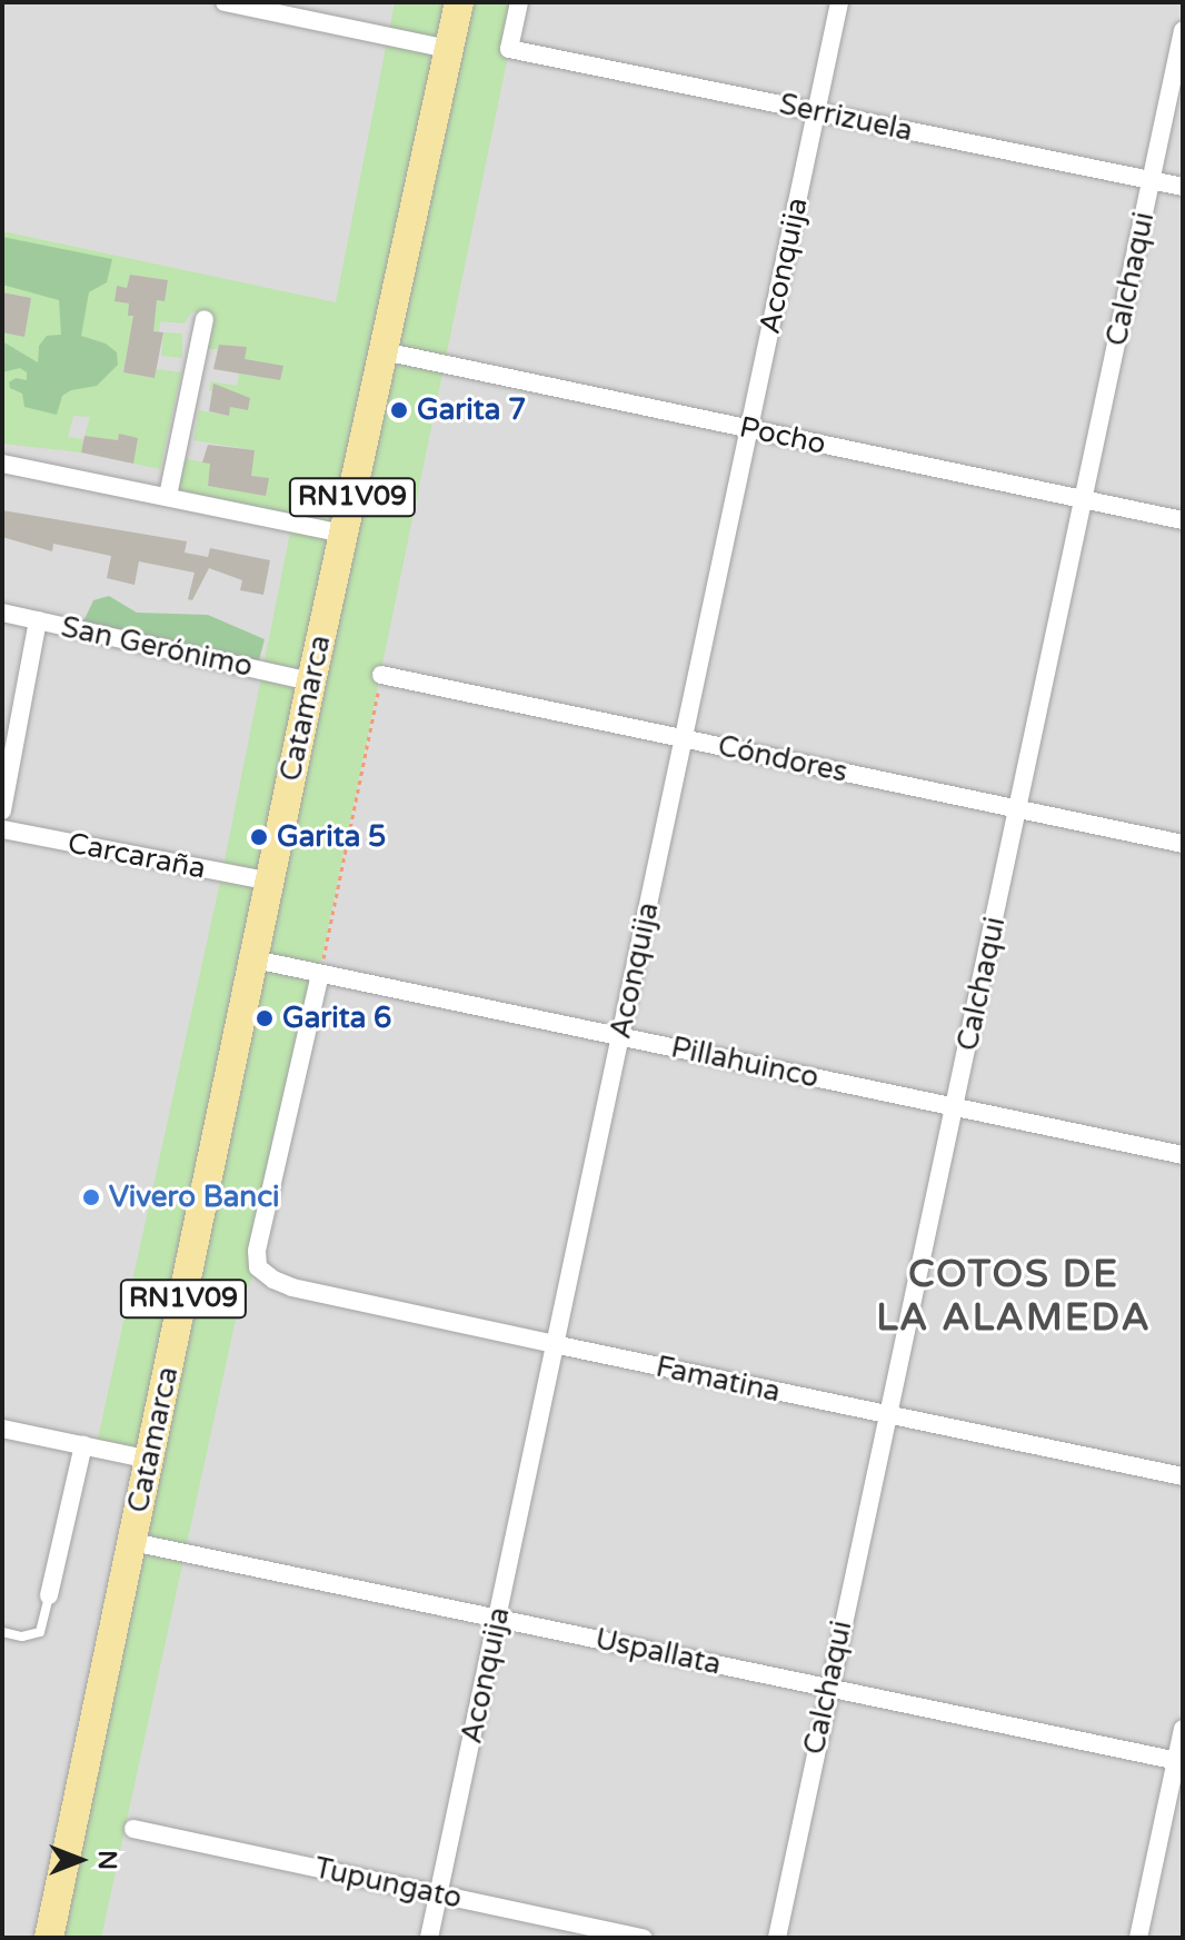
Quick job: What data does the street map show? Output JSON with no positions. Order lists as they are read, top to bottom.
{
  "streets": {
    "main road": ["RN1V09", "Catamarca"],
    "street": [
      "Serrizuela",
      "Aconquija",
      "Calchaqui",
      "Pocho",
      "San Gerónimo",
      "Cóndores",
      "Carcaraña",
      "Pillahuinco",
      "Famatina",
      "Uspallata",
      "Tupungato"
    ]
  },
  "crossings": [
    ["Serrizuela", "Aconquija"],
    ["Serrizuela", "Calchaqui"],
    ["Aconquija", "Pocho"],
    ["Aconquija", "Cóndores"],
    ["Aconquija", "Pillahuinco"],
    ["Aconquija", "Famatina"],
    ["Aconquija", "Uspallata"],
    ["Aconquija", "Tupungato"],
    ["Calchaqui", "Pocho"],
    ["Calchaqui", "Cóndores"],
    ["Calchaqui", "Pillahuinco"],
    ["Calchaqui", "Famatina"],
    ["Calchaqui", "Uspallata"],
    ["Pocho", "Catamarca"],
    ["San Gerónimo", "Catamarca"],
    ["Catamarca", "Carcaraña"],
    ["Catamarca", "Pillahuinco"],
    ["Catamarca", "Uspallata"],
    ["Pillahuinco", "Famatina"]
  ],
  "districts": ["COTOS DE LA ALAMEDA"],
  "places": [
    "Garita 7",
    "Garita 5",
    "Garita 6",
    "Vivero Banci"
  ],
  "north": "right"
}
